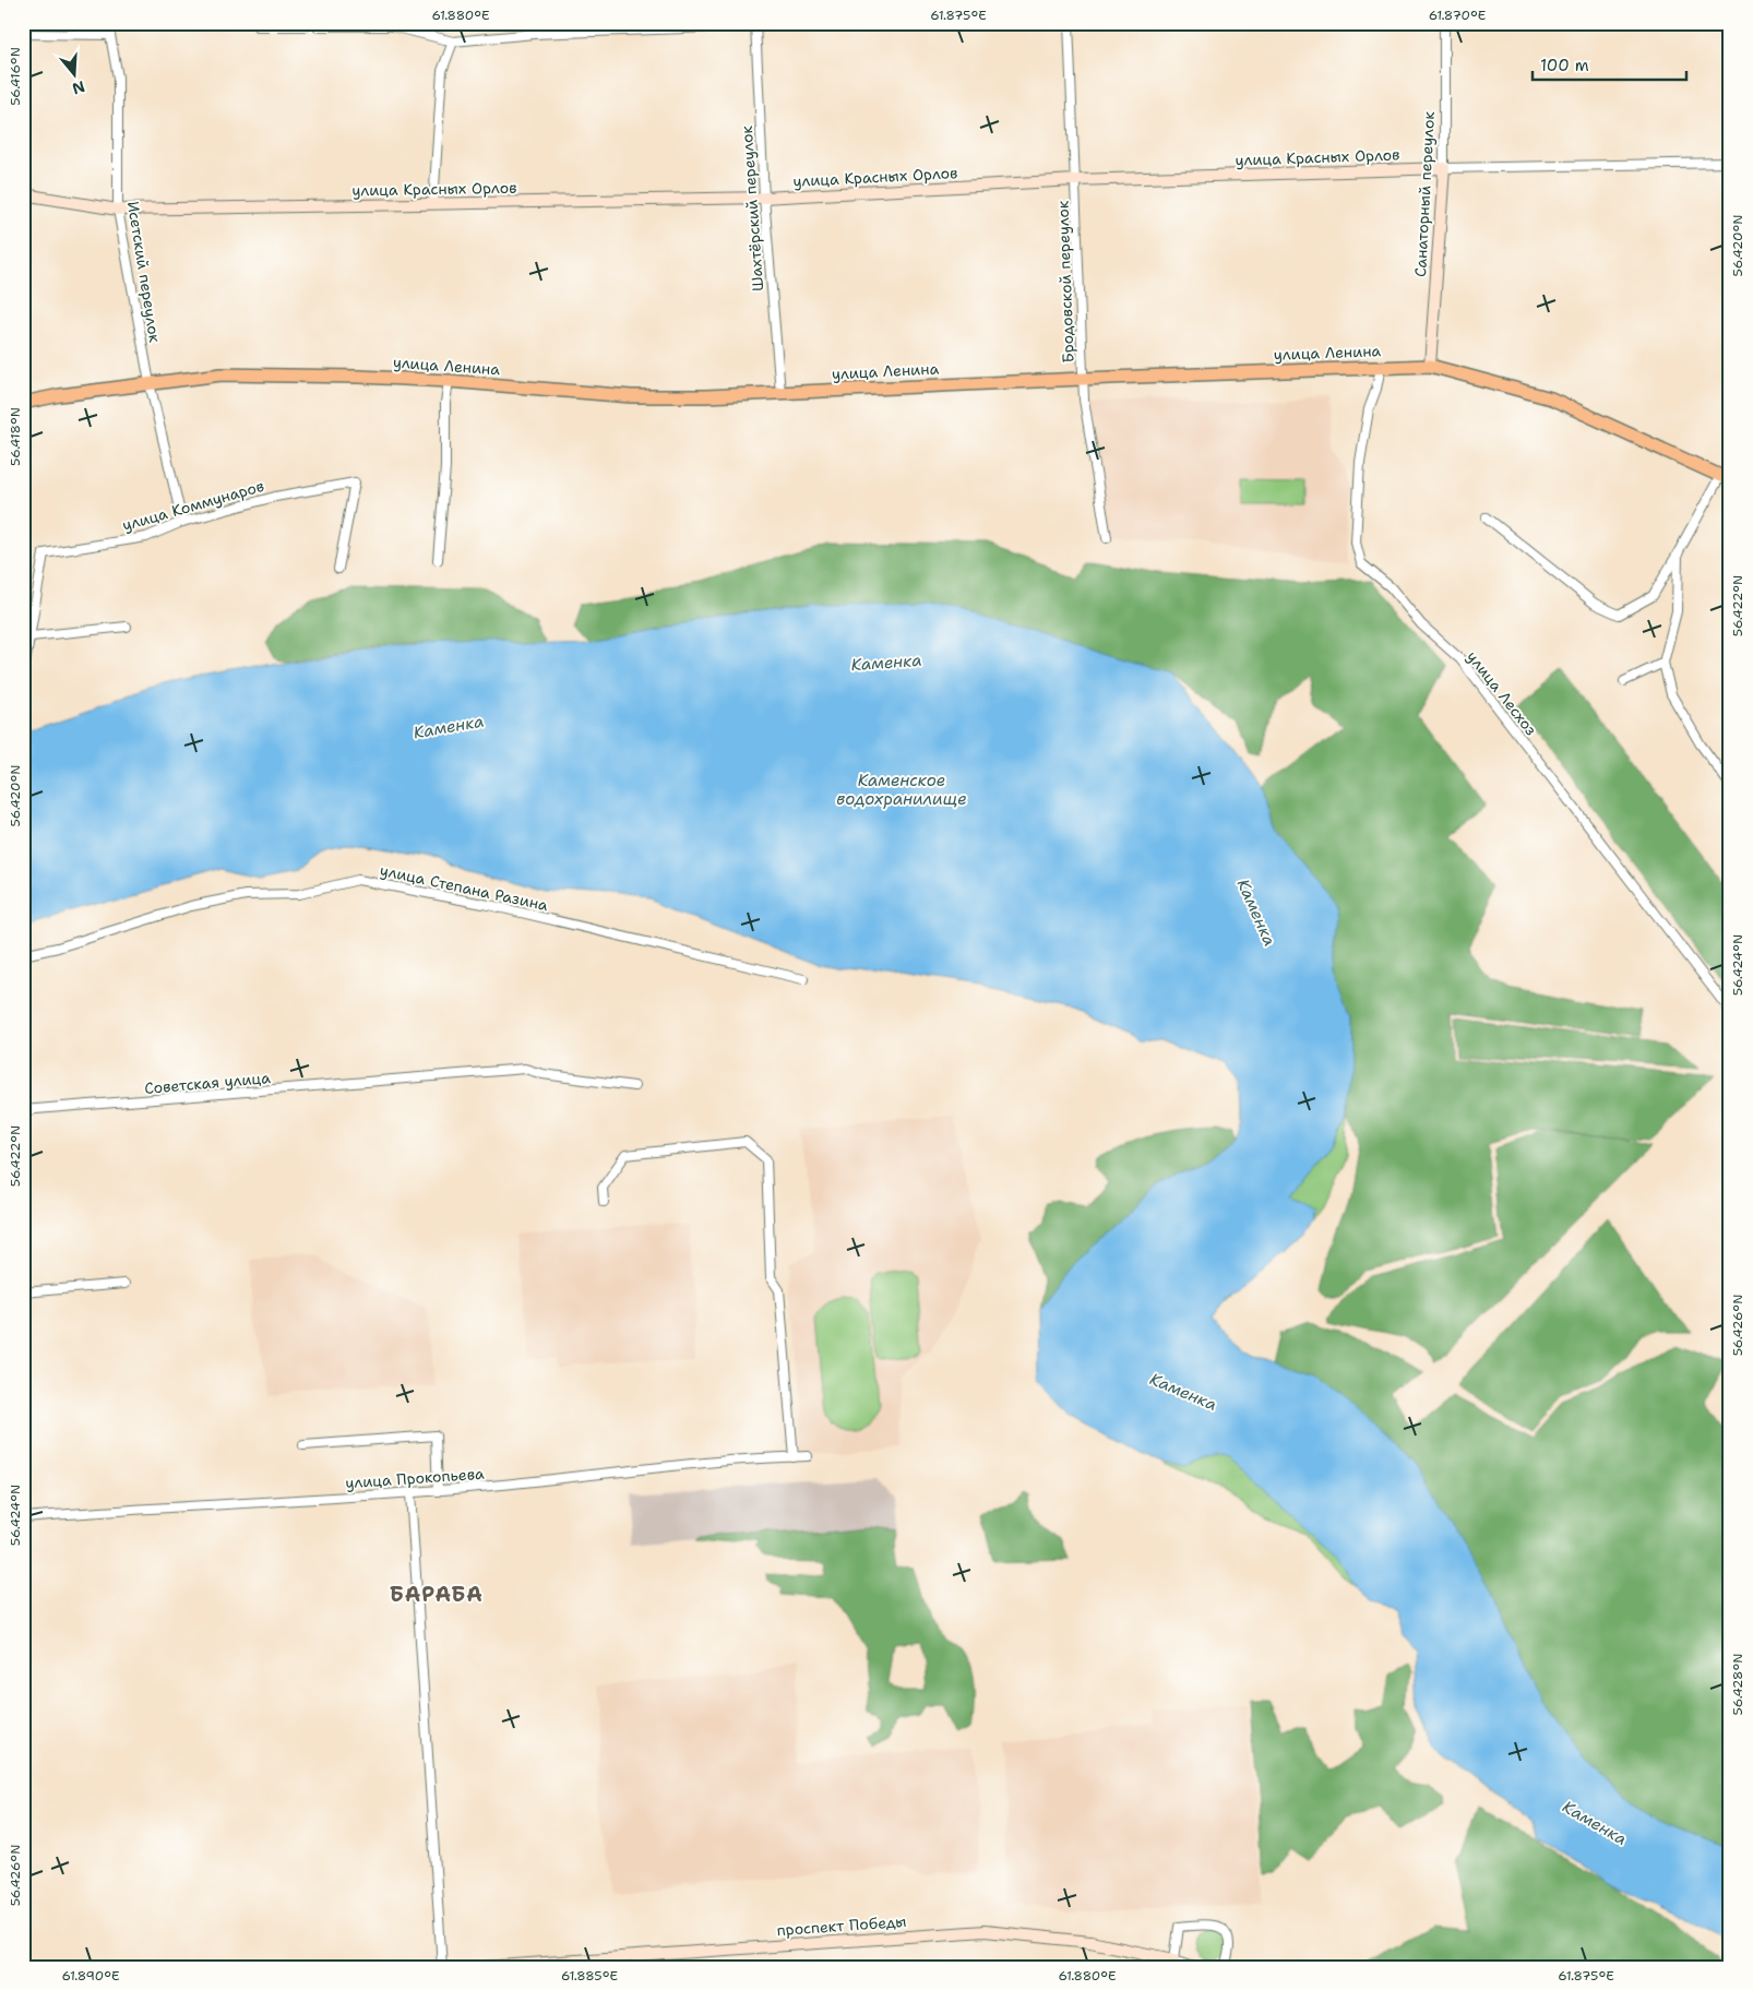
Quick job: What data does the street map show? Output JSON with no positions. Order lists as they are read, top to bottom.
{
  "streets": {
    "main road": ["улица Ленина"],
    "street": [
      "улица Красных Орлов",
      "Санаторный переулок",
      "Шахтёрский переулок",
      "Исетский переулок",
      "Бродовской переулок",
      "улица Коммунаров",
      "улица Лесхоз",
      "улица Степана Разина",
      "Советская улица",
      "улица Прокопьева",
      "проспект Победы"
    ]
  },
  "crossings": [
    ["улица Красных Орлов", "Санаторный переулок"],
    ["улица Красных Орлов", "Шахтёрский переулок"],
    ["улица Красных Орлов", "Исетский переулок"],
    ["улица Красных Орлов", "Бродовской переулок"],
    ["Санаторный переулок", "улица Ленина"],
    ["Шахтёрский переулок", "улица Ленина"],
    ["Исетский переулок", "улица Ленина"],
    ["Исетский переулок", "улица Коммунаров"],
    ["Бродовской переулок", "улица Ленина"],
    ["улица Ленина", "улица Лесхоз"]
  ],
  "districts": ["БАРАБА"],
  "water": ["Каменка", "Каменское водохранилище"],
  "scale_bar": "100 m",
  "north": "bottom",
  "coordinates": [
    "61.880°E",
    "61.875°E",
    "61.870°E",
    "56.416°N",
    "56.420°N",
    "56.418°N",
    "56.422°N",
    "56.424°N",
    "56.426°N",
    "56.428°N",
    "61.890°E",
    "61.885°E"
  ]
}
